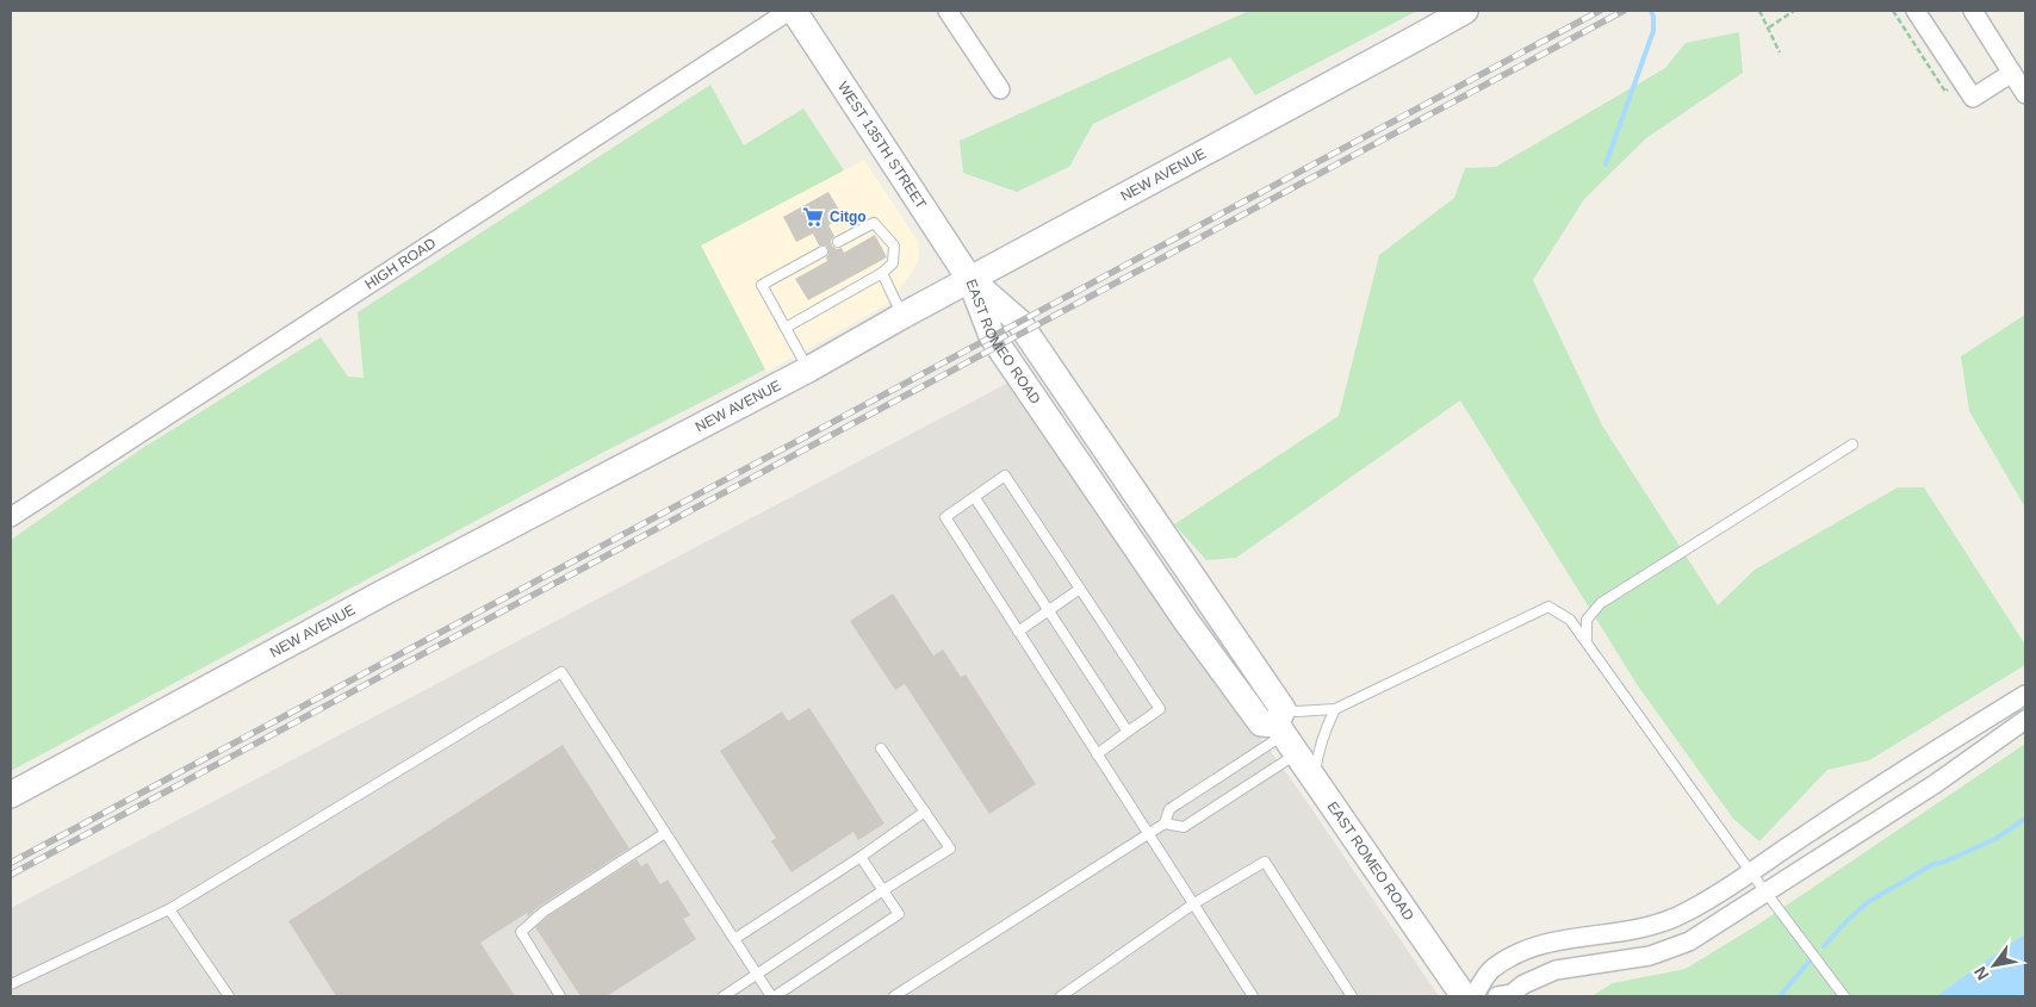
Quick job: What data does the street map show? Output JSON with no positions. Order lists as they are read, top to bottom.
{
  "streets": {
    "main road": ["WEST 135TH STREET", "NEW AVENUE", "EAST ROMEO ROAD"],
    "street": ["HIGH ROAD"]
  },
  "crossings": [
    ["WEST 135TH STREET", "NEW AVENUE"],
    ["WEST 135TH STREET", "HIGH ROAD"],
    ["WEST 135TH STREET", "EAST ROMEO ROAD"],
    ["NEW AVENUE", "EAST ROMEO ROAD"]
  ],
  "places": {
    "supermarket": ["Citgo"]
  },
  "north": "bottom left"
}
